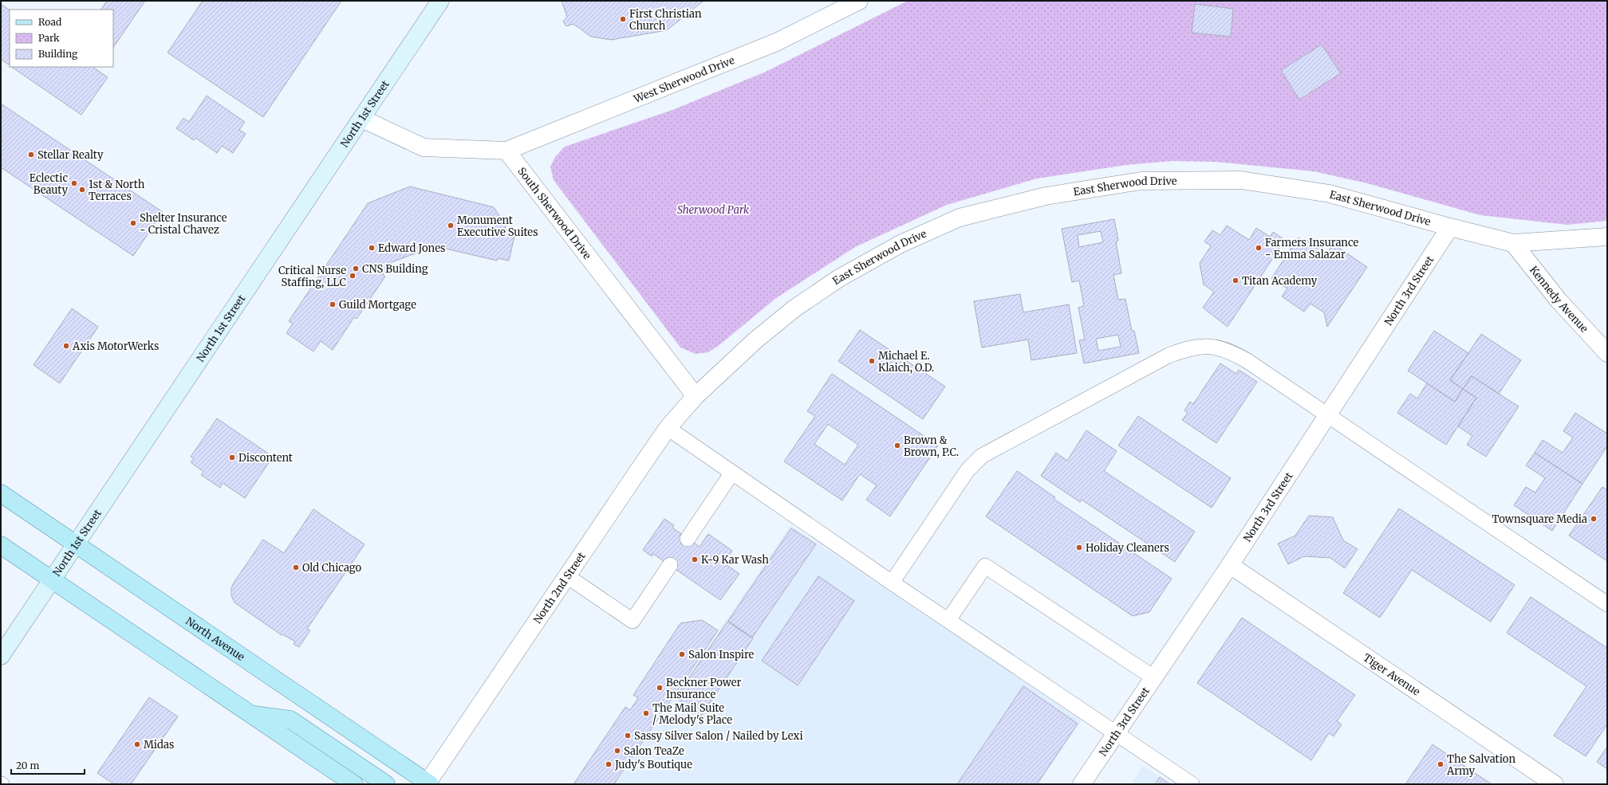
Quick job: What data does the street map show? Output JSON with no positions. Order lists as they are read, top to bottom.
{
  "streets": {
    "main road": ["North 1st Street", "North Avenue"],
    "street": [
      "West Sherwood Drive",
      "East Sherwood Drive",
      "South Sherwood Drive",
      "North 3rd Street",
      "Kennedy Avenue",
      "North 2nd Street",
      "Tiger Avenue"
    ]
  },
  "crossings": [
    ["West Sherwood Drive", "South Sherwood Drive"],
    ["North 1st Street", "North Avenue"],
    ["East Sherwood Drive", "South Sherwood Drive"],
    ["East Sherwood Drive", "North 3rd Street"],
    ["East Sherwood Drive", "Kennedy Avenue"],
    ["East Sherwood Drive", "North 2nd Street"],
    ["South Sherwood Drive", "North 2nd Street"],
    ["North 3rd Street", "Tiger Avenue"],
    ["North 2nd Street", "North Avenue"]
  ],
  "parks": ["Sherwood Park"],
  "places": [
    "First Christian Church",
    "Stellar Realty",
    "Eclectic Beauty",
    "1st & North Terraces",
    "Shelter Insurance - Cristal Chavez",
    "Monument Executive Suites",
    "Edward Jones",
    "Farmers Insurance - Emma Salazar",
    "CNS Building",
    "Critical Nurse Staffing, LLC",
    "Titan Academy",
    "Guild Mortgage",
    "Axis MotorWerks",
    "Michael E. Klaich, O.D.",
    "Brown & Brown, P.C.",
    "Discontent",
    "Townsquare Media",
    "Holiday Cleaners",
    "K-9 Kar Wash",
    "Old Chicago",
    "Salon Inspire",
    "Beckner Power Insurance",
    "The Mail Suite / Melody's Place",
    "Sassy Silver Salon / Nailed by Lexi",
    "Midas",
    "Salon TeaZe",
    "Judy's Boutique",
    "The Salvation Army"
  ],
  "legend": ["Road", "Park", "Building"],
  "scale_bar": "20 m"
}
